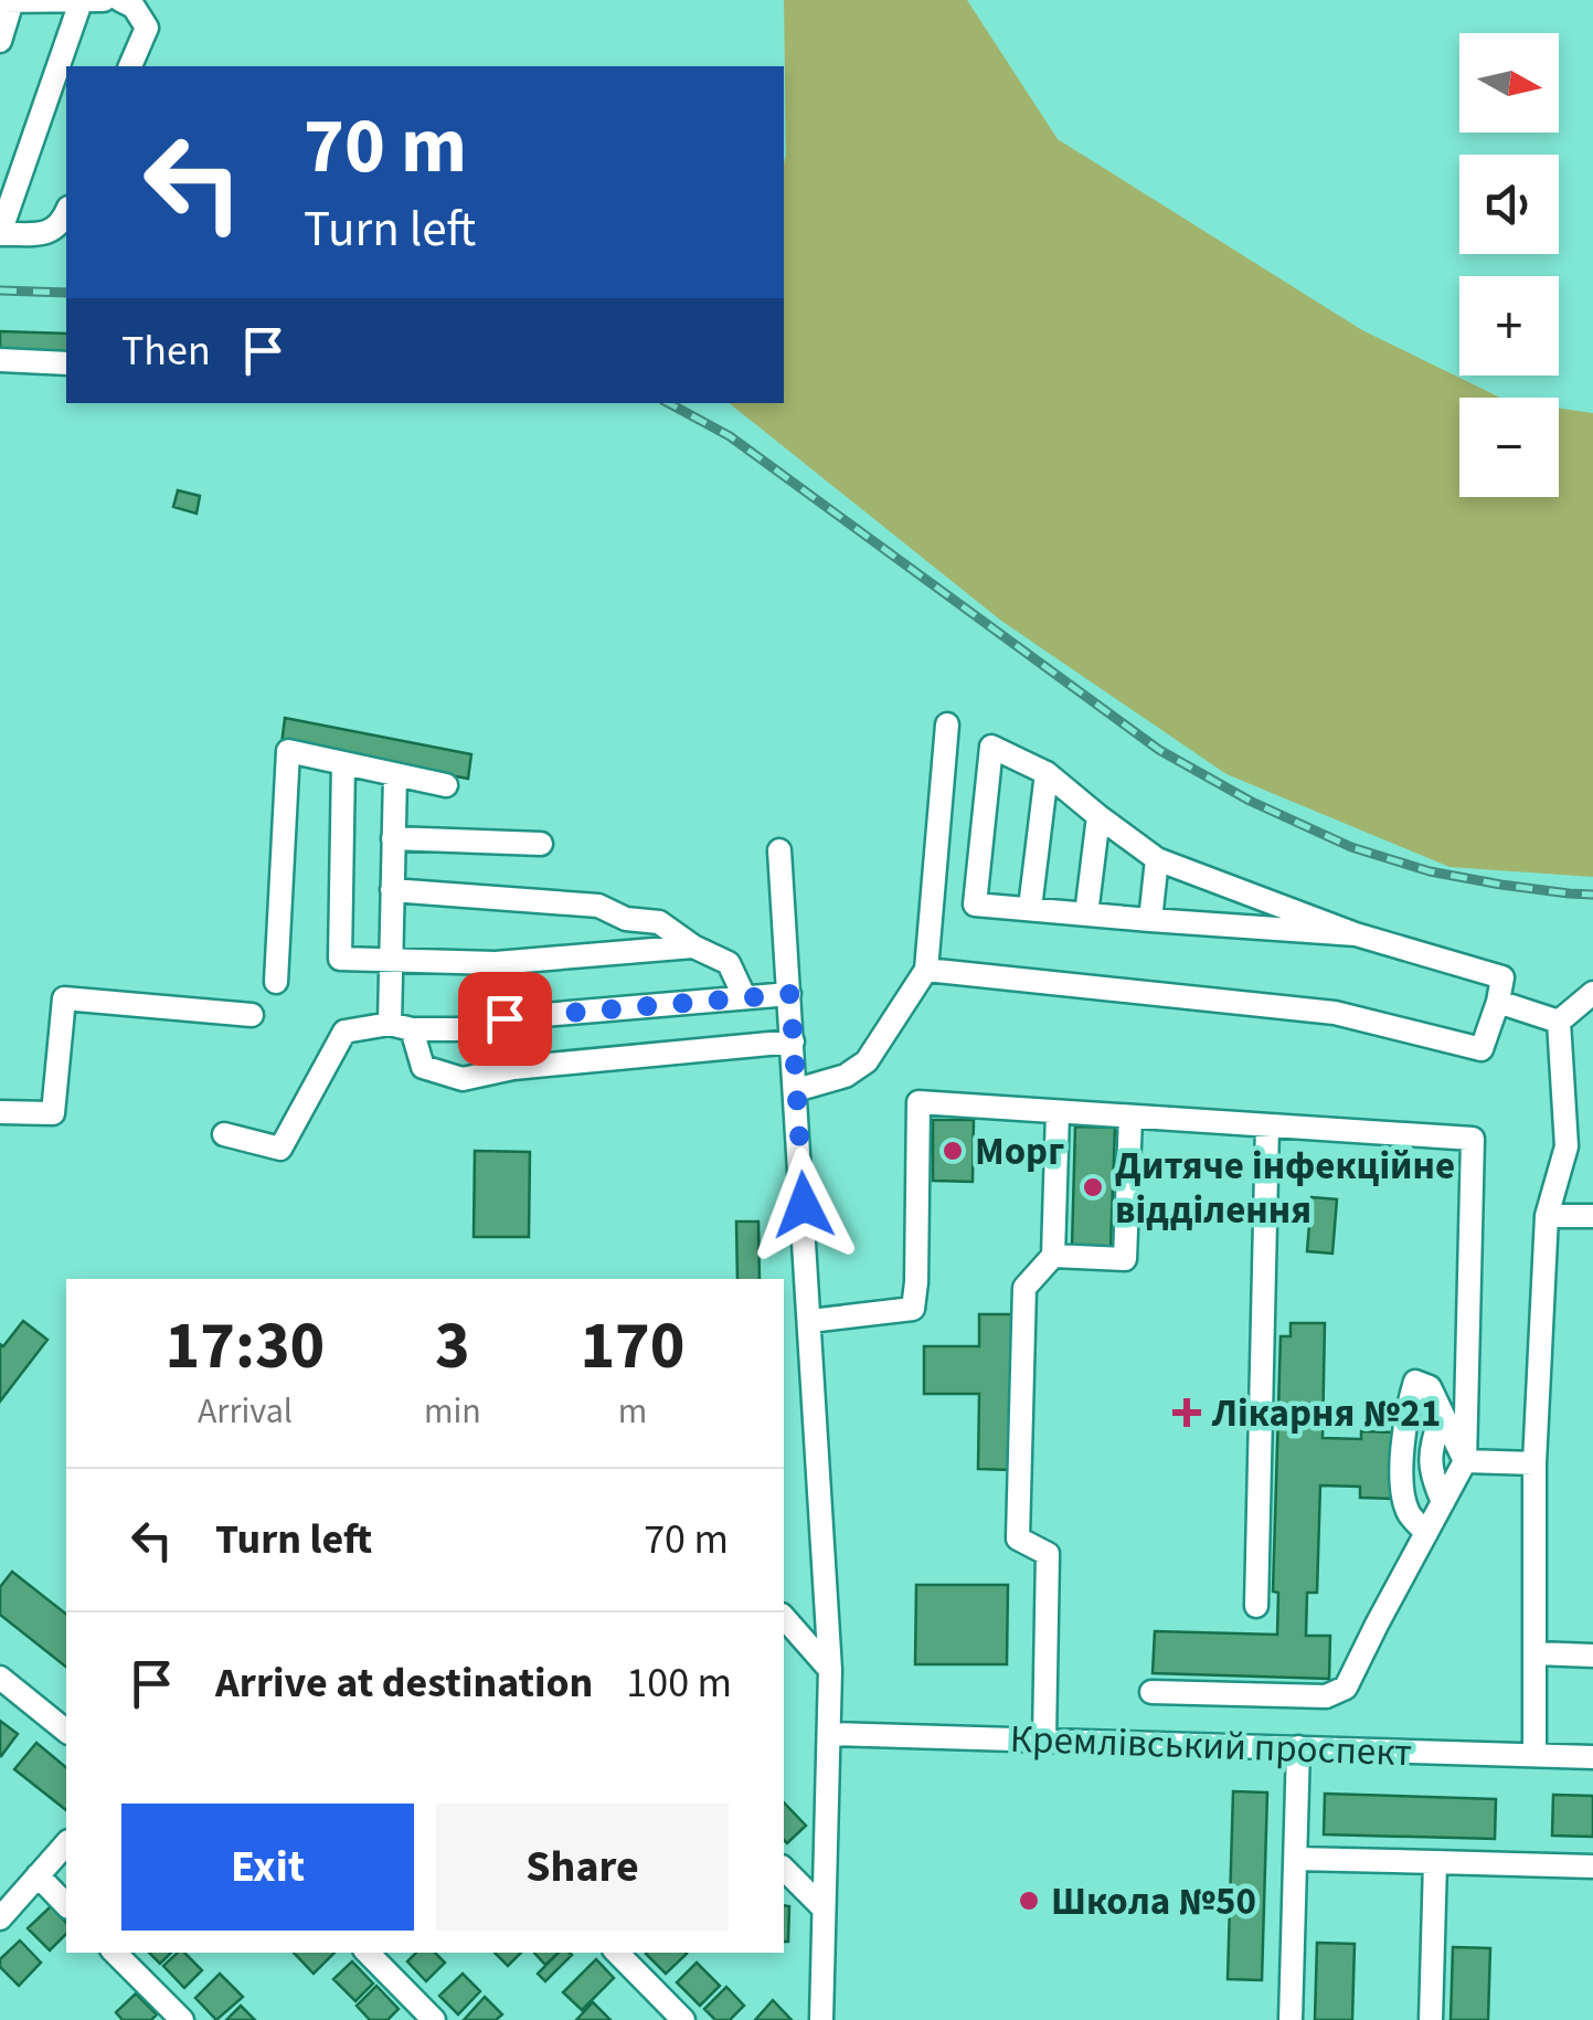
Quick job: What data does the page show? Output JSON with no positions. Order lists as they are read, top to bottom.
{
  "streets": {
    "street": ["Кремлівський проспект"]
  },
  "places": {
    "other": ["Морг", "Дитяче інфекційне відділення", "Школа №50"],
    "health": ["Лікарня №21"]
  },
  "north": "right",
  "page": {
    "map_buttons": ["+", "−"],
    "turn": ["70 m", "Turn left"],
    "then": "Then",
    "eta": [
      "17:30",
      "Arrival",
      "3",
      "min",
      "170",
      "m"
    ],
    "list": [
      {
        "name": "Turn left",
        "value": "70 m"
      },
      {
        "name": "Arrive at destination",
        "value": "100 m"
      }
    ],
    "buttons": ["Exit", "Share"]
  }
}
